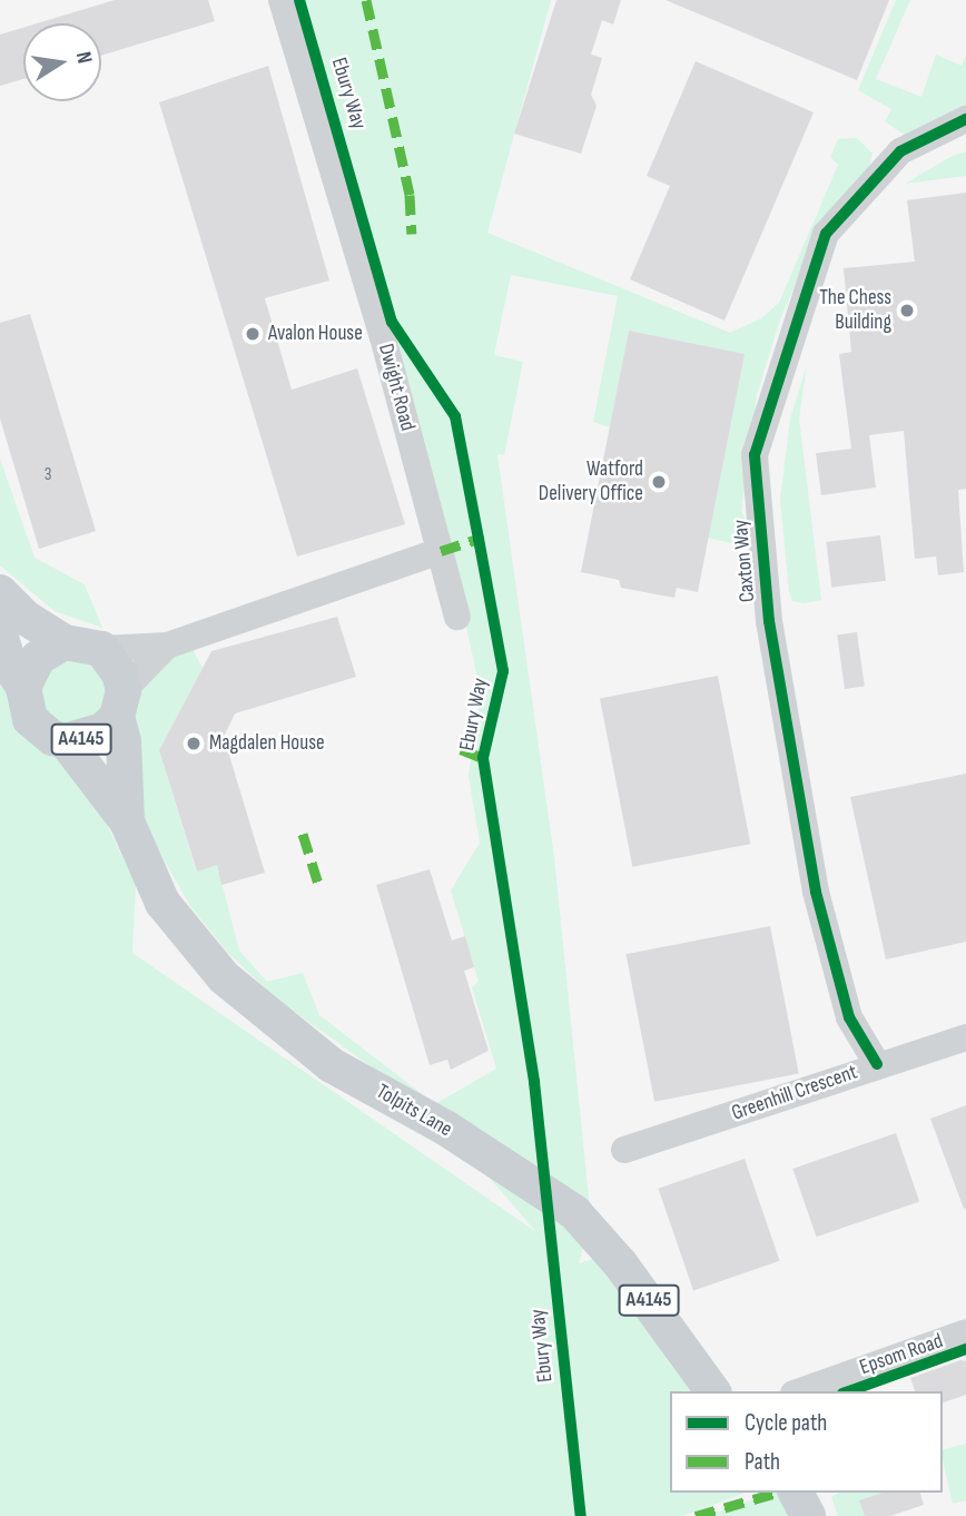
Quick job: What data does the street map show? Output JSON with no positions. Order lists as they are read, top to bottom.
{
  "streets": {
    "main road": ["A4145", "Tolpits Lane"],
    "street": [
      "Dwight Road",
      "Caxton Way",
      "Greenhill Crescent",
      "Epsom Road"
    ],
    "cycle path": ["Ebury Way"]
  },
  "crossings": [
    ["Caxton Way", "Greenhill Crescent"],
    ["A4145", "Tolpits Lane"]
  ],
  "places": [
    "The Chess Building",
    "Avalon House",
    "Watford Delivery Office",
    "Magdalen House"
  ],
  "house_numbers": ["3"],
  "legend": ["Cycle path", "Path"],
  "north": "right"
}
